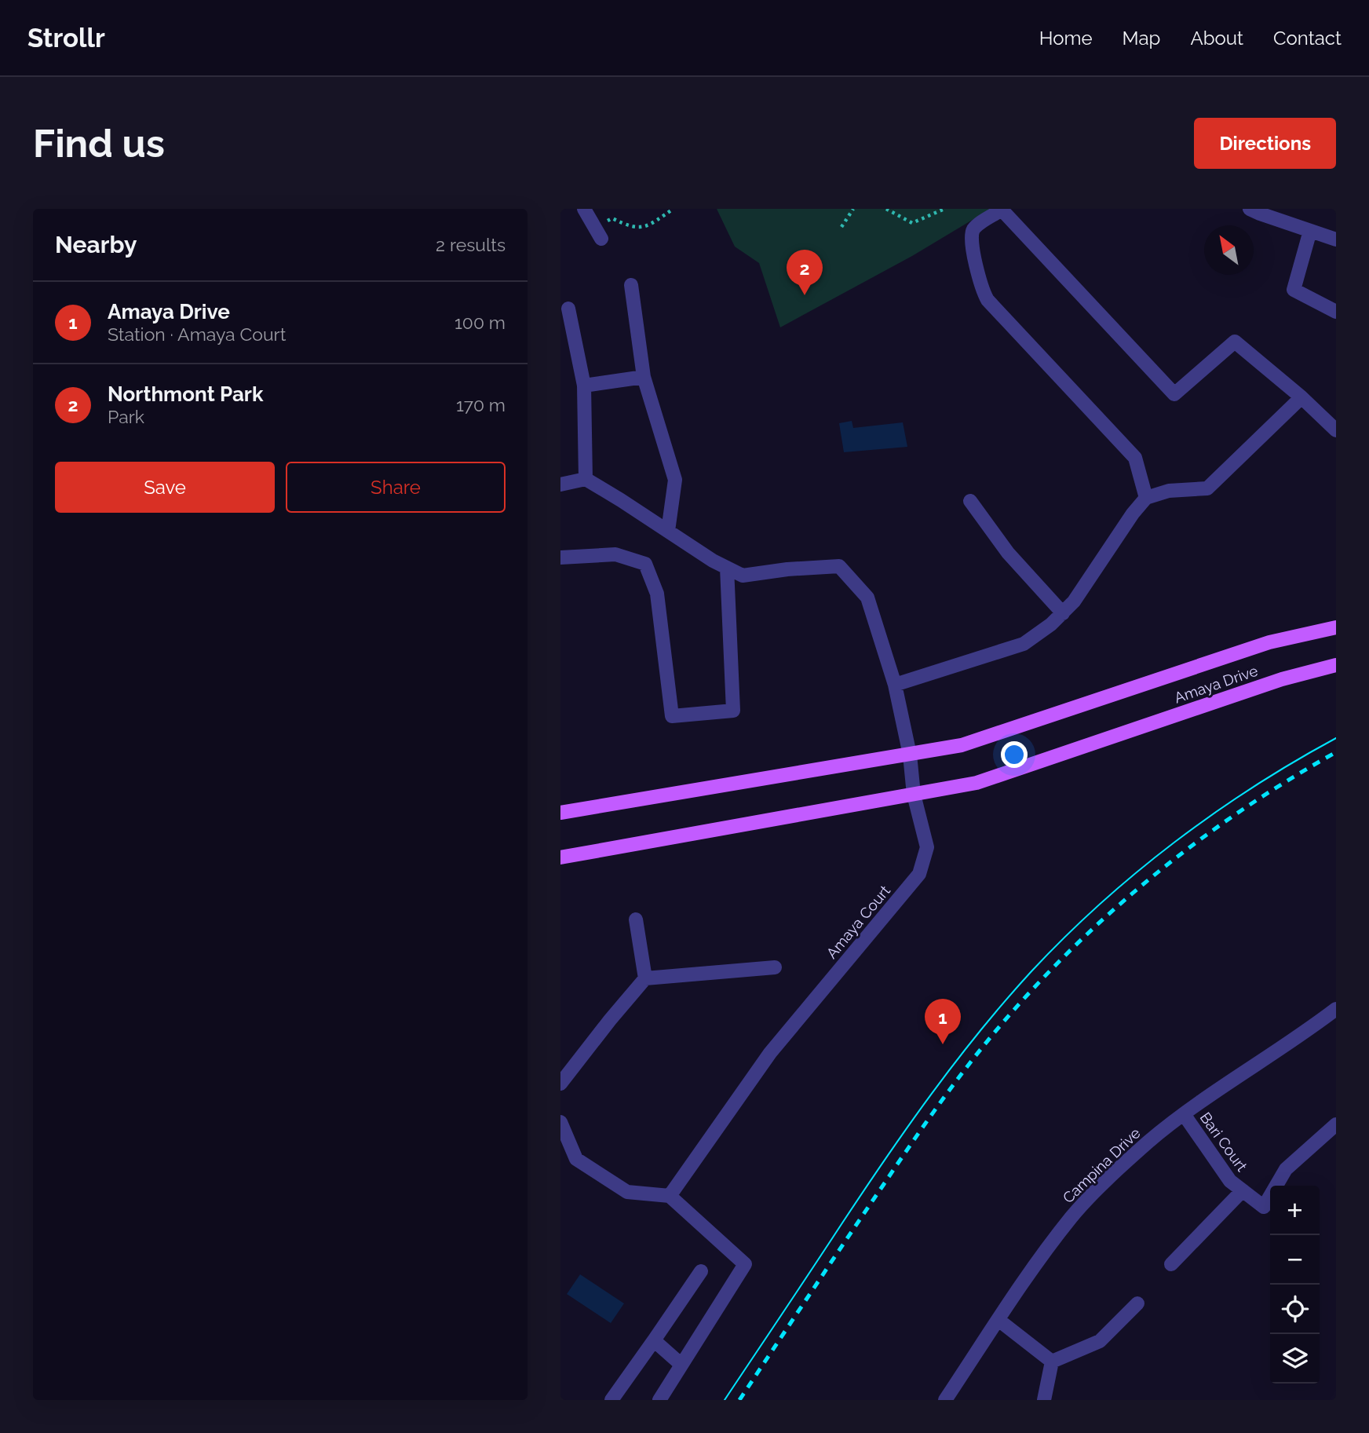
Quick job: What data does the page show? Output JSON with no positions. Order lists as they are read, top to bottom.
{
  "streets": {
    "main road": ["Amaya Drive"],
    "street": ["Amaya Court", "Bari Court", "Campina Drive"]
  },
  "crossings": [
    ["Amaya Drive", "Amaya Court"],
    ["Bari Court", "Campina Drive"]
  ],
  "north": "top left",
  "page": {
    "header": "Strollr",
    "nav": [
      "Home",
      "Map",
      "About",
      "Contact"
    ],
    "buttons": [
      "Directions",
      ["Save", "Share"]
    ],
    "title": "Find us",
    "heading": ["Nearby", "2 results"],
    "pins": ["2", "1"],
    "list": [
      {
        "mark": "1",
        "name": "Amaya Drive",
        "note": "Station · Amaya Court",
        "value": "100 m"
      },
      {
        "mark": "2",
        "name": "Northmont Park",
        "note": "Park",
        "value": "170 m"
      }
    ],
    "map_buttons": ["+", "−"]
  }
}
